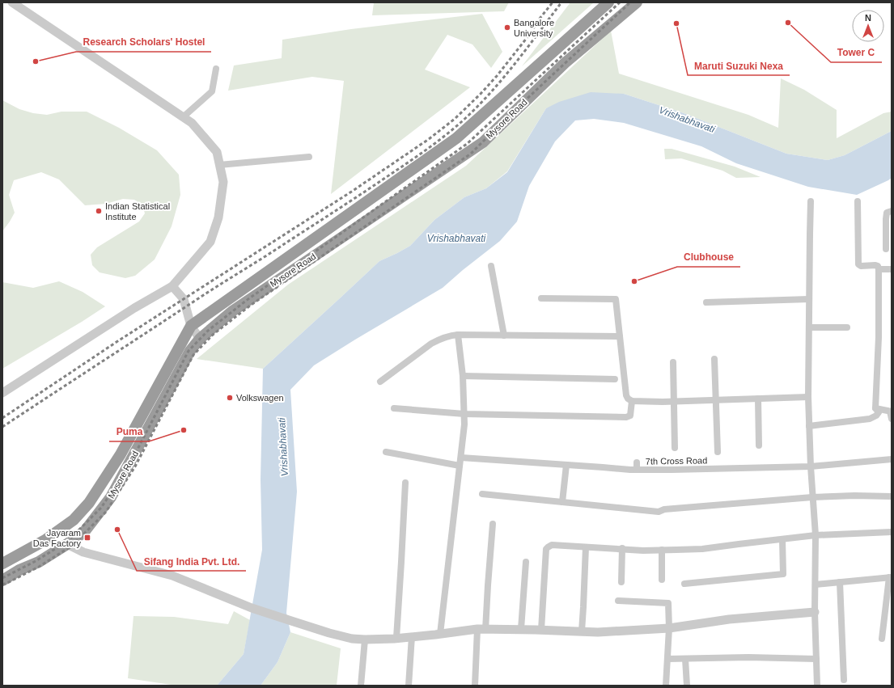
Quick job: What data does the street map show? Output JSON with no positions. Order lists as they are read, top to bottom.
{
  "streets": {
    "highway": ["Mysore Road"],
    "street": ["7th Cross Road"]
  },
  "water": ["Vrishabhavati"],
  "places": {
    "other": [
      "Tower C",
      "Maruti Suzuki Nexa",
      "Bangalore University",
      "Research Scholars' Hostel",
      "Indian Statistical Institute",
      "Clubhouse",
      "Volkswagen",
      "Puma",
      "Sifang India Pvt. Ltd."
    ],
    "transit": ["Jayaram Das Factory"]
  },
  "north": "top"
}
